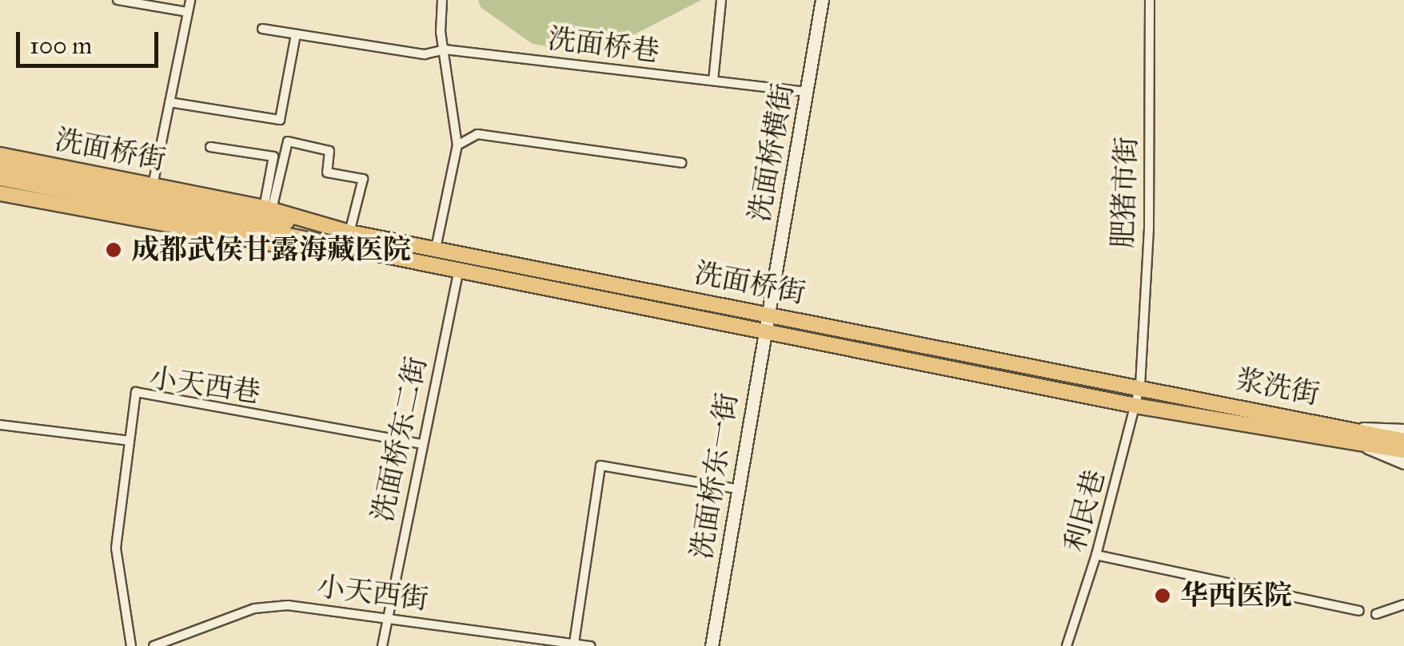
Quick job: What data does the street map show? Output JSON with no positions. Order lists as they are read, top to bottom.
{
  "streets": {
    "main road": ["洗面桥街", "浆洗街"],
    "street": [
      "洗面桥巷",
      "洗面桥横街",
      "肥猪市街",
      "小天西巷",
      "洗面桥东二街",
      "洗面桥东一街",
      "利民巷",
      "小天西街"
    ]
  },
  "crossings": [
    ["洗面桥巷", "洗面桥横街"],
    ["洗面桥街", "洗面桥横街"],
    ["洗面桥街", "肥猪市街"],
    ["洗面桥街", "浆洗街"],
    ["洗面桥街", "洗面桥东二街"],
    ["洗面桥街", "洗面桥东一街"],
    ["洗面桥街", "利民巷"],
    ["洗面桥横街", "洗面桥东一街"],
    ["肥猪市街", "浆洗街"],
    ["肥猪市街", "利民巷"],
    ["小天西巷", "洗面桥东二街"],
    ["浆洗街", "利民巷"],
    ["洗面桥东二街", "小天西街"]
  ],
  "places": ["成都武侯甘露海藏医院", "华西医院"],
  "scale_bar": "100 m"
}
